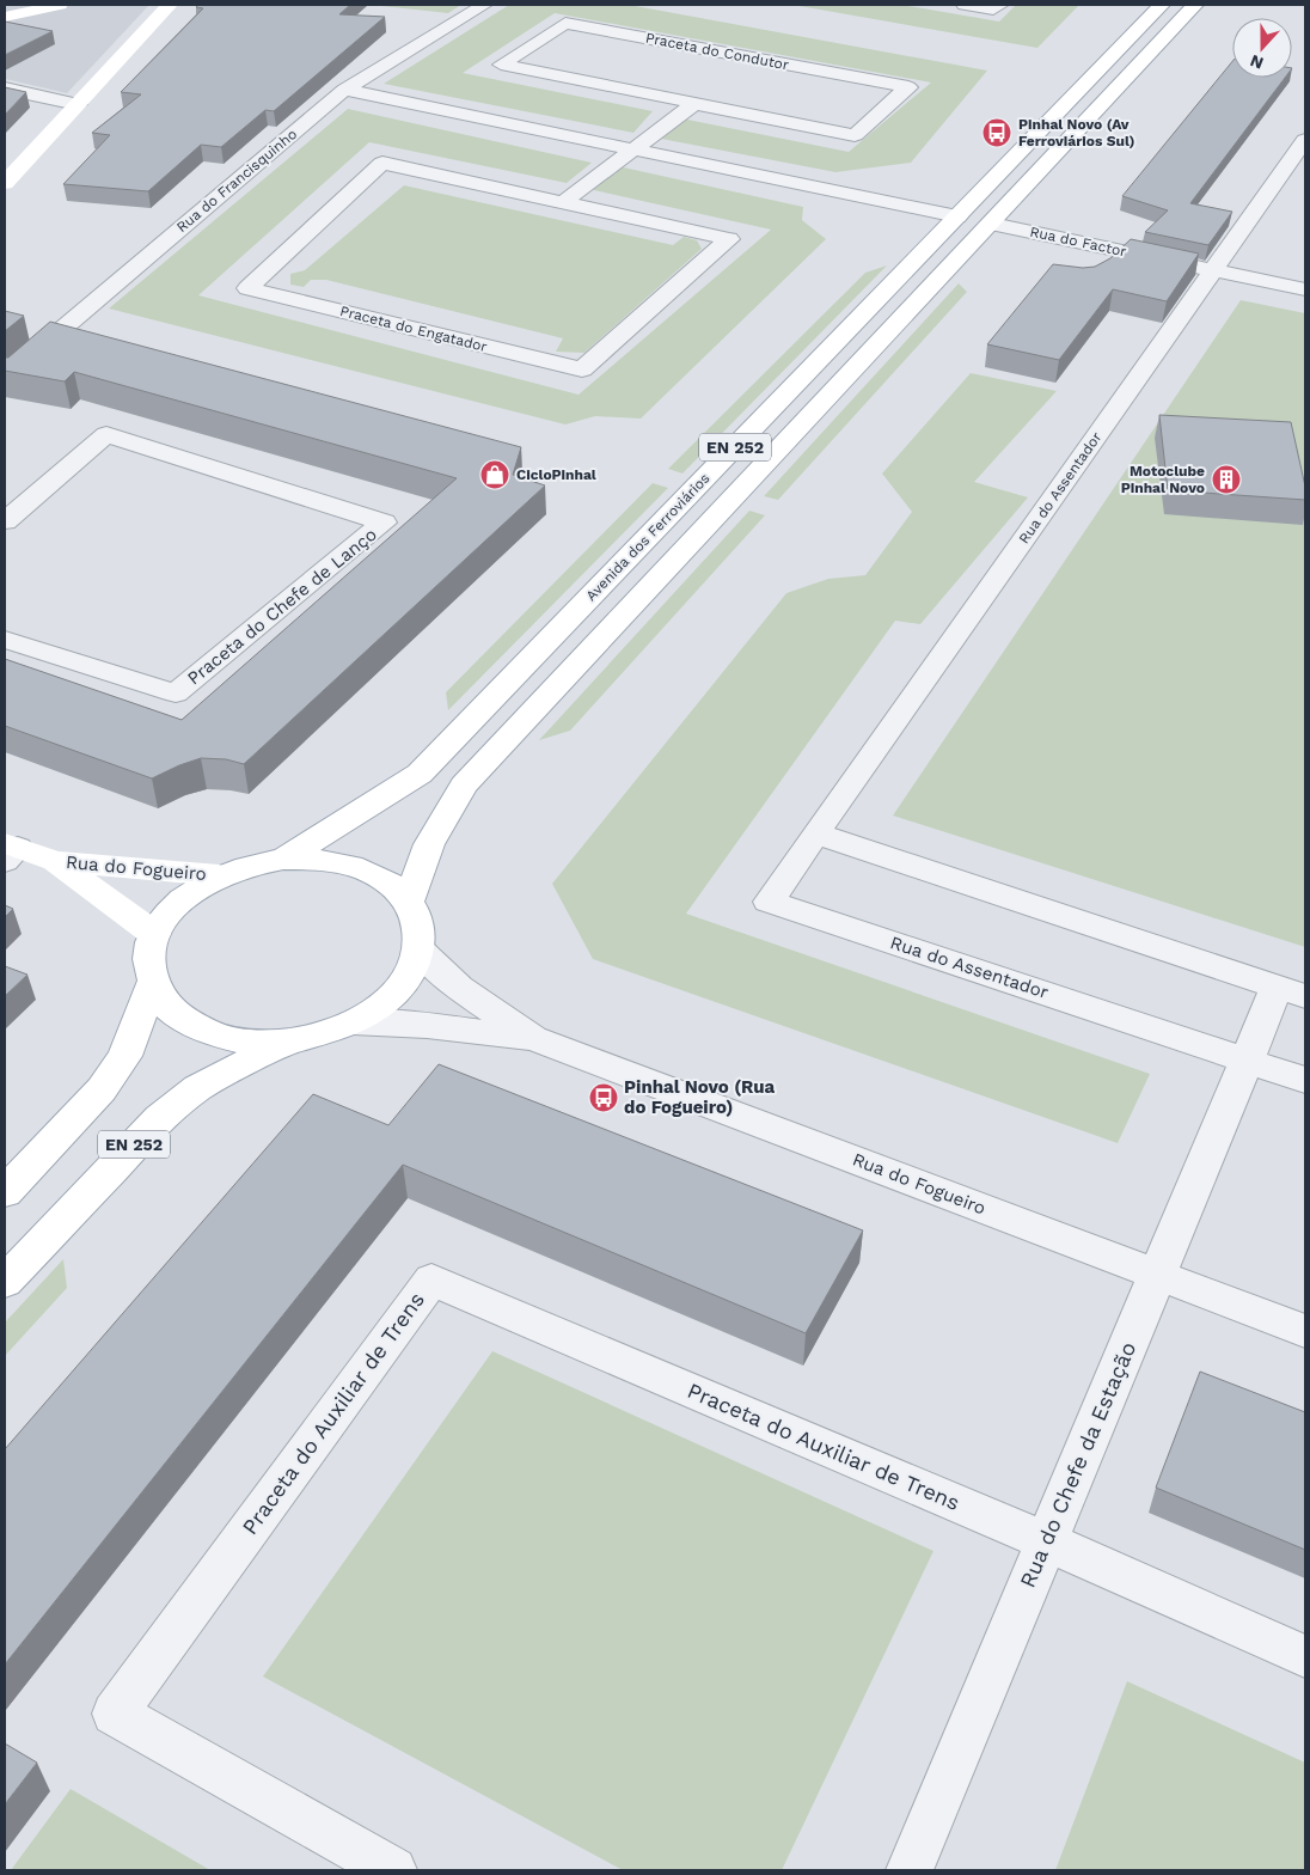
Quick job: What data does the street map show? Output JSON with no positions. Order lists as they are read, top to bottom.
{
  "streets": {
    "main road": ["EN 252", "Avenida dos Ferroviários", "Rua do Fogueiro"],
    "street": [
      "Praceta do Condutor",
      "Rua do Francisquinho",
      "Rua do Factor",
      "Praceta do Engatador",
      "Rua do Assentador",
      "Praceta do Chefe de Lanço",
      "Praceta do Auxiliar de Trens",
      "Rua do Chefe da Estação"
    ]
  },
  "crossings": [
    ["Rua do Factor", "Rua do Assentador"],
    ["Rua do Factor", "Avenida dos Ferroviários"],
    ["Rua do Assentador", "Rua do Chefe da Estação"],
    ["Avenida dos Ferroviários", "Rua do Fogueiro"],
    ["Rua do Fogueiro", "Rua do Chefe da Estação"],
    ["Praceta do Auxiliar de Trens", "Rua do Chefe da Estação"]
  ],
  "places": {
    "bus stop": ["Pinhal Novo (Av Ferroviários Sul)", "Pinhal Novo (Rua do Fogueiro)"],
    "shop": ["CicloPinhal"],
    "building": ["Motoclube Pinhal Novo"]
  },
  "north": "bottom"
}
